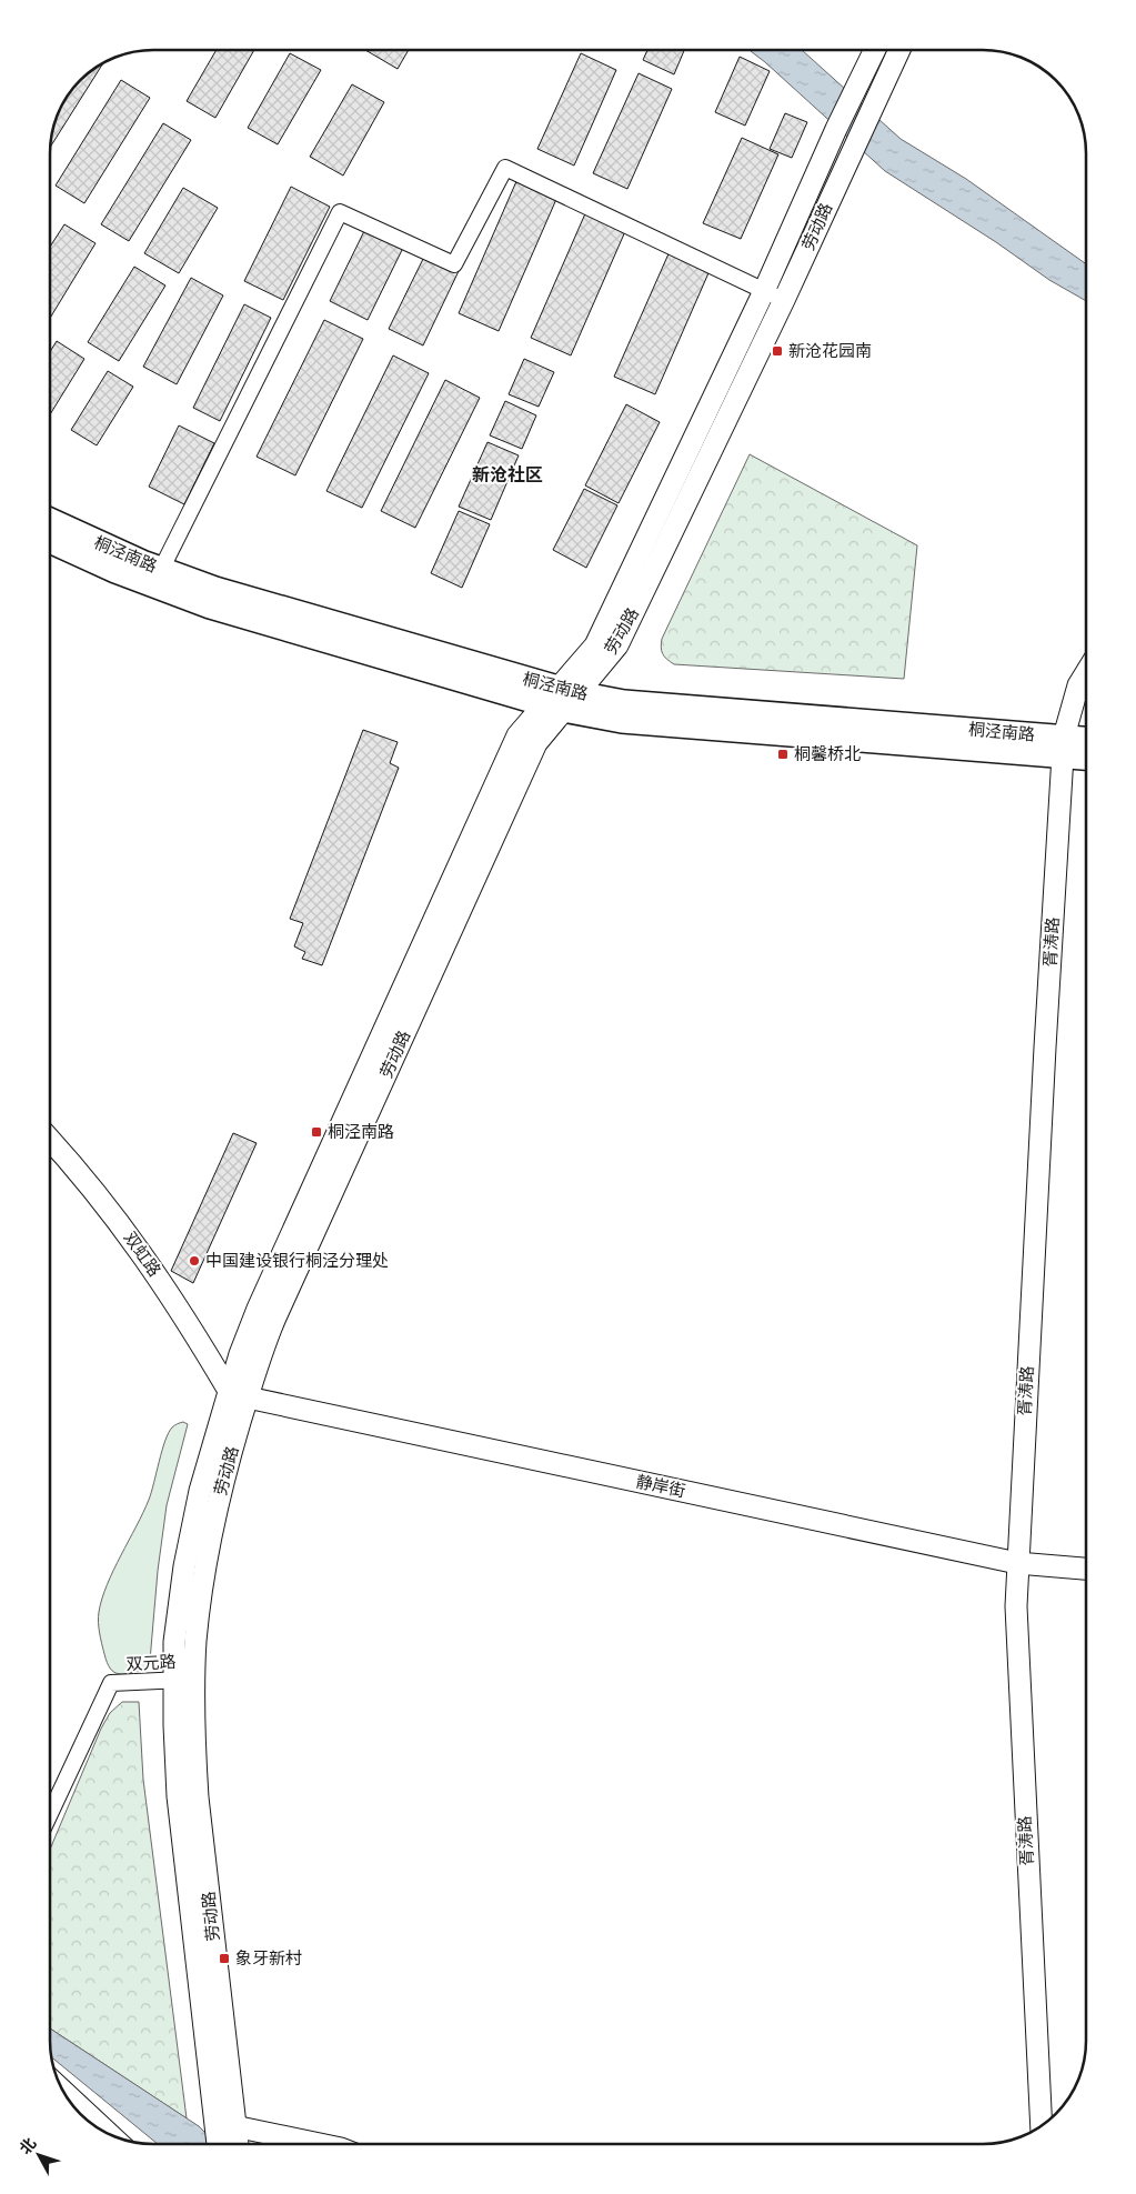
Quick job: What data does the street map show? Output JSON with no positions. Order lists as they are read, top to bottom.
{
  "streets": {
    "main road": [
      "劳动路",
      "桐泾南路",
      "胥涛路",
      "双虹路",
      "静岸街"
    ],
    "street": ["双元路"]
  },
  "crossings": [
    ["劳动路", "桐泾南路"],
    ["劳动路", "双虹路"],
    ["劳动路", "静岸街"],
    ["劳动路", "双元路"],
    ["桐泾南路", "胥涛路"],
    ["胥涛路", "静岸街"],
    ["双虹路", "静岸街"]
  ],
  "districts": ["新沧社区"],
  "places": {
    "transit": [
      "新沧花园南",
      "桐馨桥北",
      "桐泾南路",
      "象牙新村"
    ],
    "other": ["中国建设银行桐泾分理处"]
  },
  "north": "top left"
}
